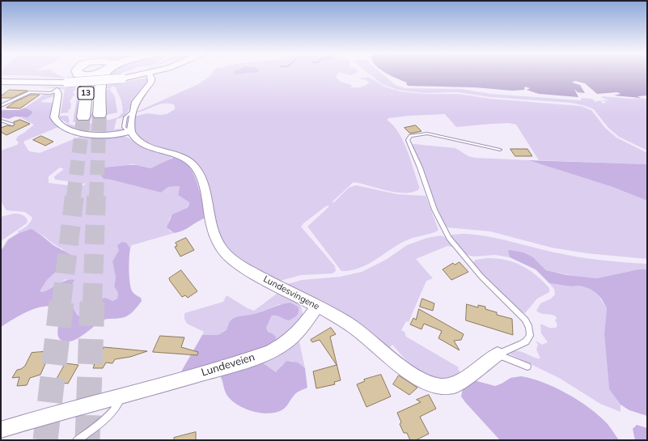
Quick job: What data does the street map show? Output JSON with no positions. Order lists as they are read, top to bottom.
{
  "streets": {
    "highway": ["13"],
    "street": ["Lundesvingene", "Lundeveien"]
  },
  "crossings": [
    ["Lundesvingene", "Lundeveien"]
  ]
}
